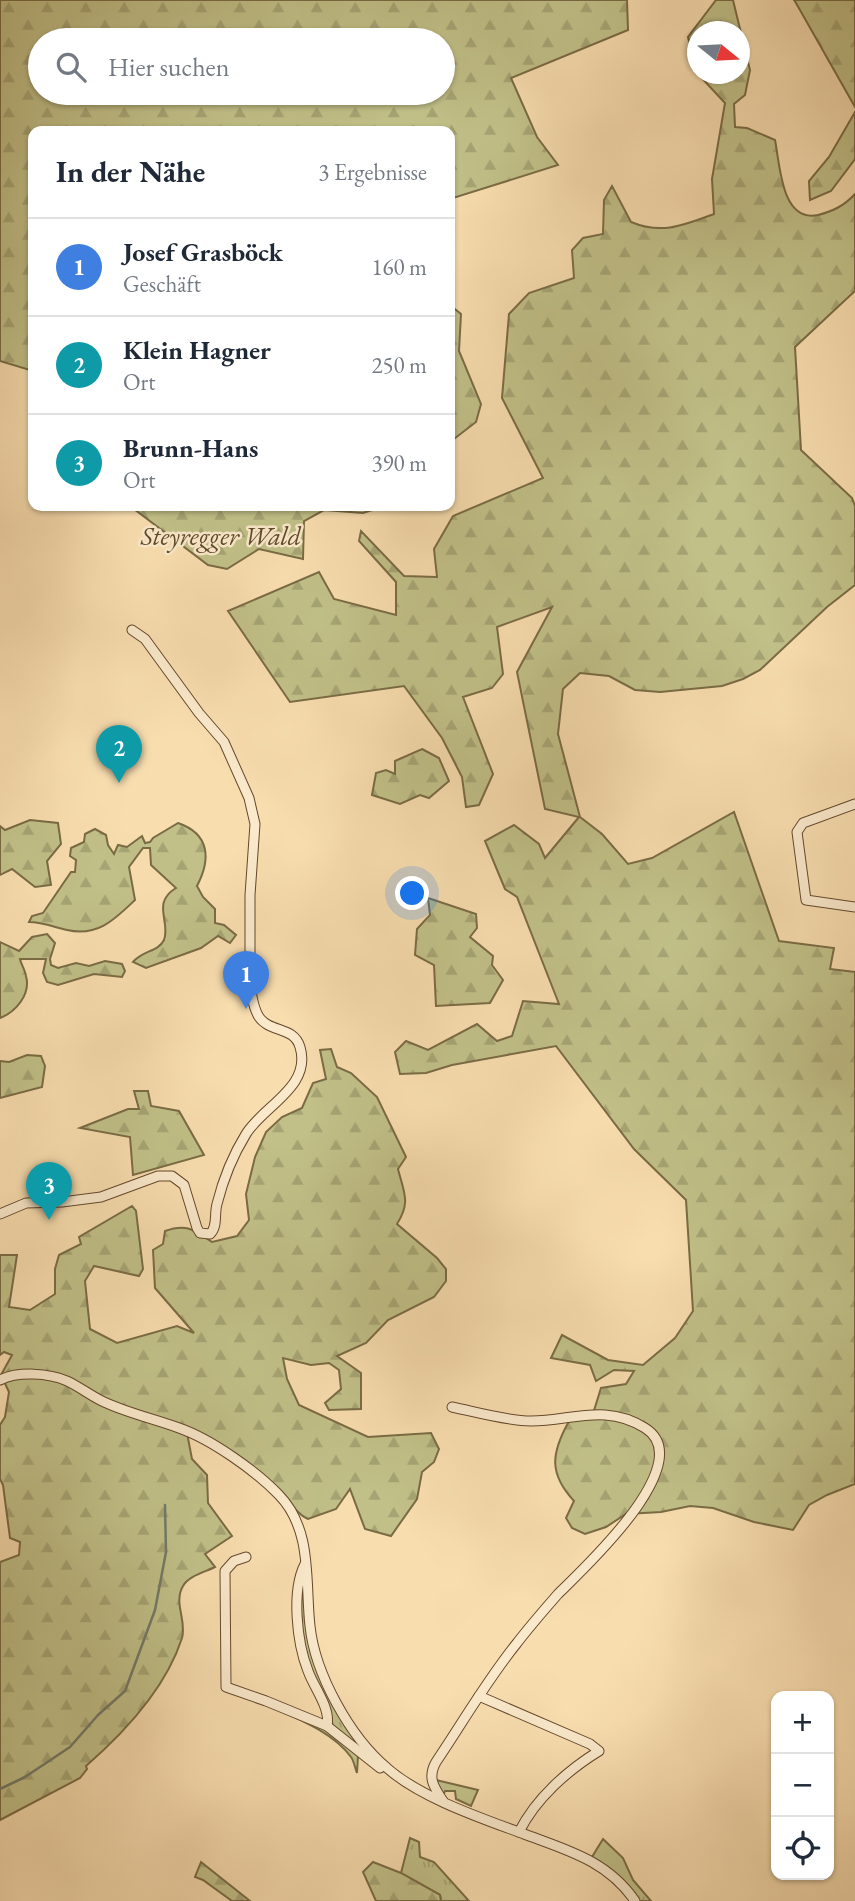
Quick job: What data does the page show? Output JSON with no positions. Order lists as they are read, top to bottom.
{
  "parks": ["Steyregger Wald"],
  "north": "right",
  "page": {
    "search": "Hier suchen",
    "heading": ["In der Nähe", "3 Ergebnisse"],
    "list": [
      {
        "mark": "1",
        "name": "Josef Grasböck",
        "note": "Geschäft",
        "value": "160 m"
      },
      {
        "mark": "2",
        "name": "Klein Hagner",
        "note": "Ort",
        "value": "250 m"
      },
      {
        "mark": "3",
        "name": "Brunn-Hans",
        "note": "Ort",
        "value": "390 m"
      }
    ],
    "pins": ["2", "1", "3"],
    "map_buttons": ["+", "−"]
  }
}
